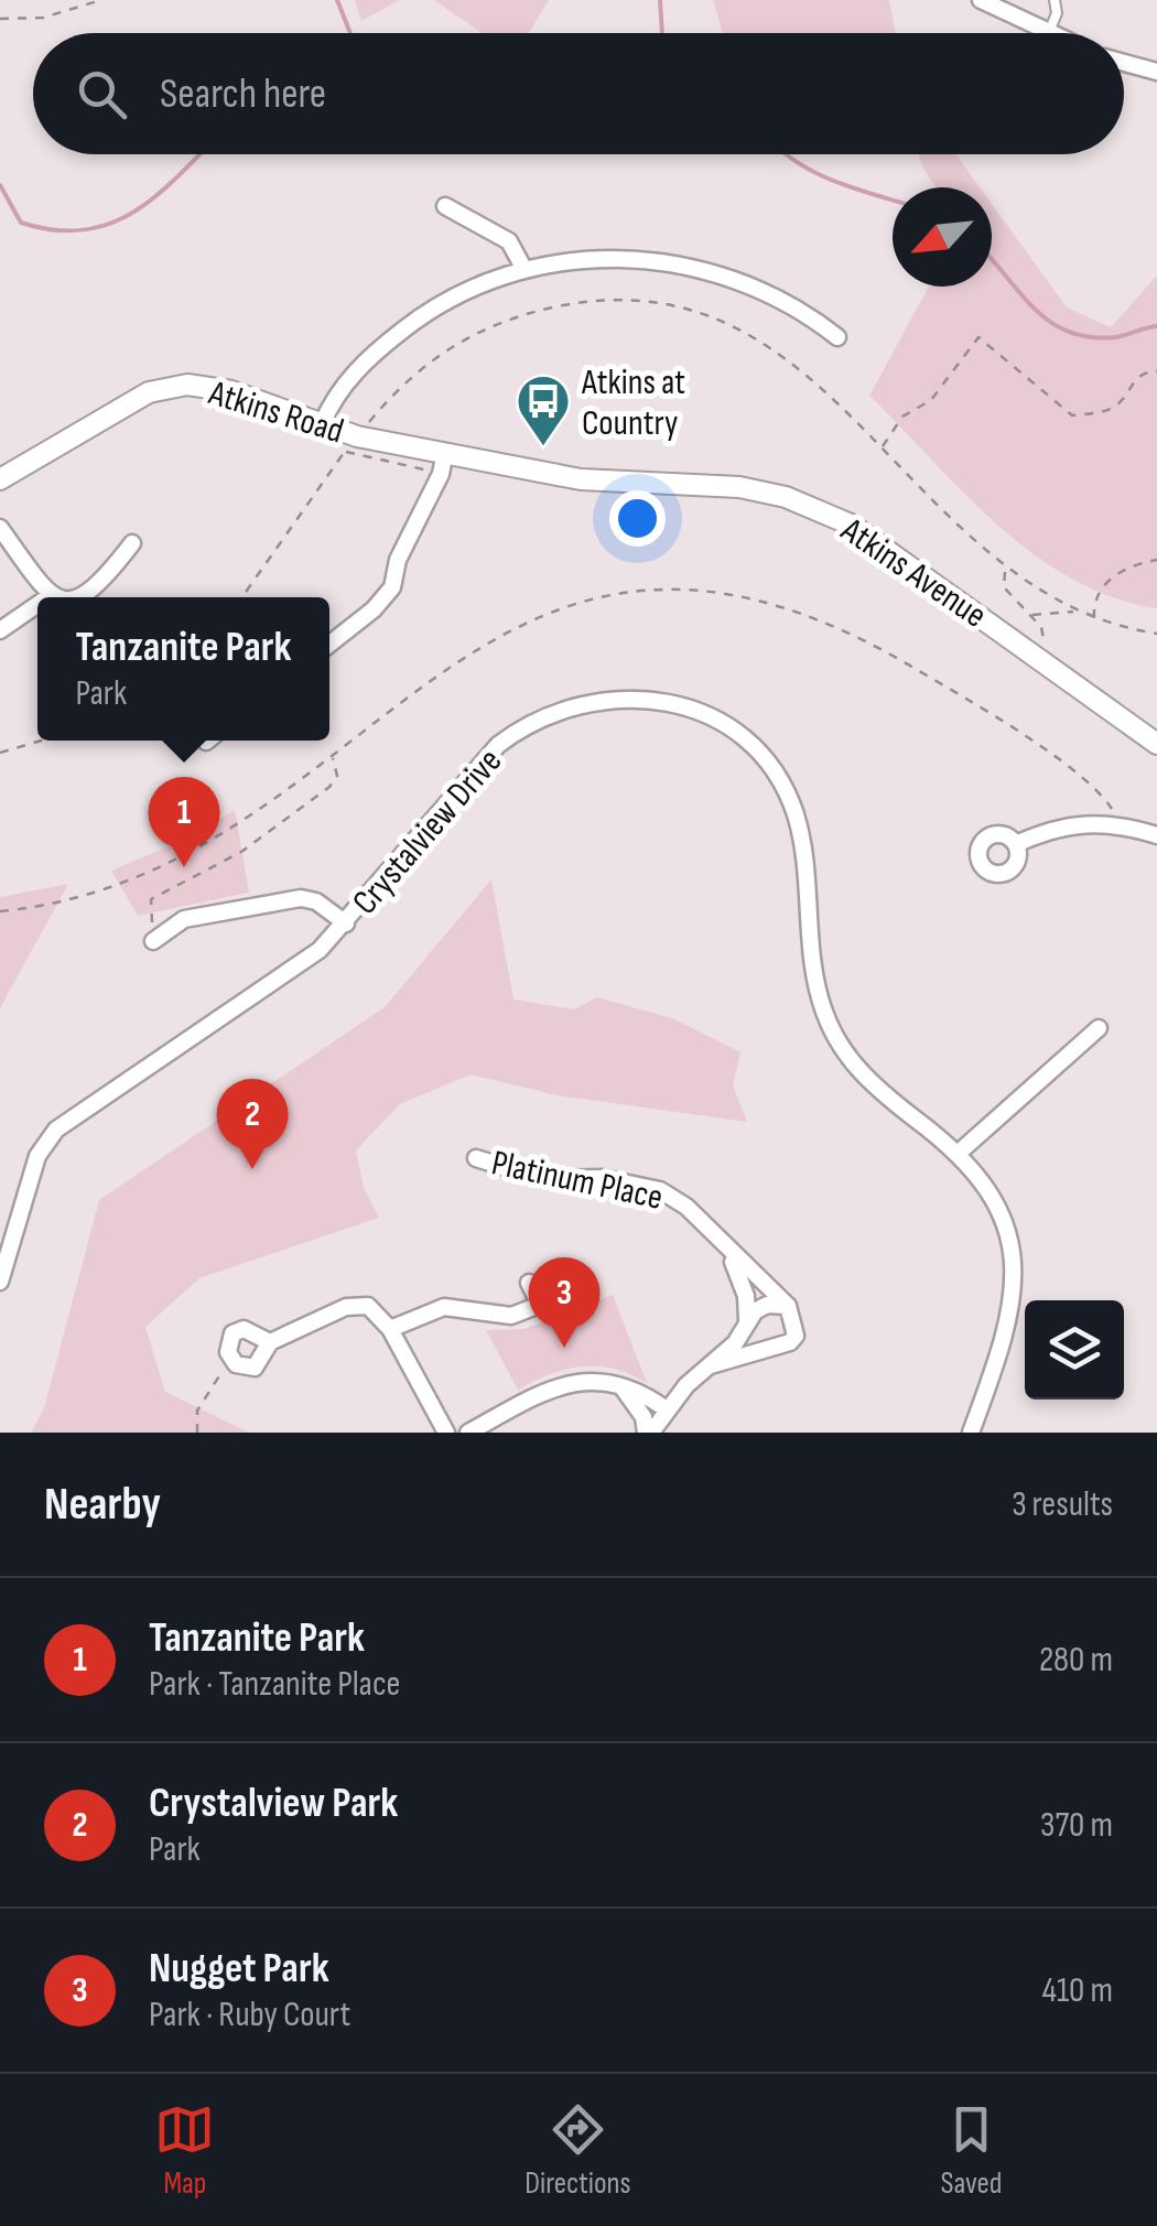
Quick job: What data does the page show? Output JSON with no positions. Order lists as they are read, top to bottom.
{
  "streets": {
    "street": [
      "Atkins Road",
      "Atkins Avenue",
      "Crystalview Drive",
      "Platinum Place"
    ]
  },
  "crossings": [
    ["Atkins Road", "Atkins Avenue"]
  ],
  "places": {
    "bus stop": ["Atkins at Country"]
  },
  "north": "bottom left",
  "page": {
    "search": "Search here",
    "popup": ["Tanzanite Park", "Park"],
    "pins": ["1", "2", "3"],
    "heading": ["Nearby", "3 results"],
    "list": [
      {
        "mark": "1",
        "name": "Tanzanite Park",
        "note": "Park · Tanzanite Place",
        "value": "280 m"
      },
      {
        "mark": "2",
        "name": "Crystalview Park",
        "note": "Park",
        "value": "370 m"
      },
      {
        "mark": "3",
        "name": "Nugget Park",
        "note": "Park · Ruby Court",
        "value": "410 m"
      }
    ],
    "nav": ["Map", "Directions", "Saved"]
  }
}
